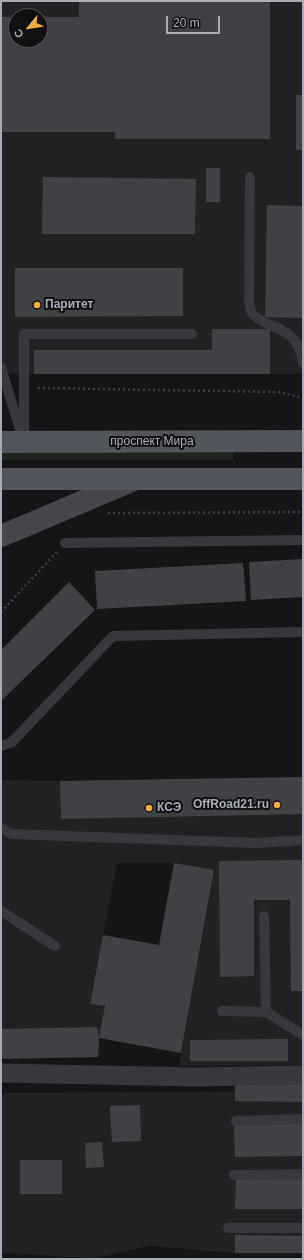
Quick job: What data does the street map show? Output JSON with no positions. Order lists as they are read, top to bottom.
{
  "streets": {
    "main road": ["проспект Мира"]
  },
  "places": ["Паритет", "OffRoad21.ru", "КСЭ"],
  "scale_bar": "20 m",
  "north": "bottom left"
}
